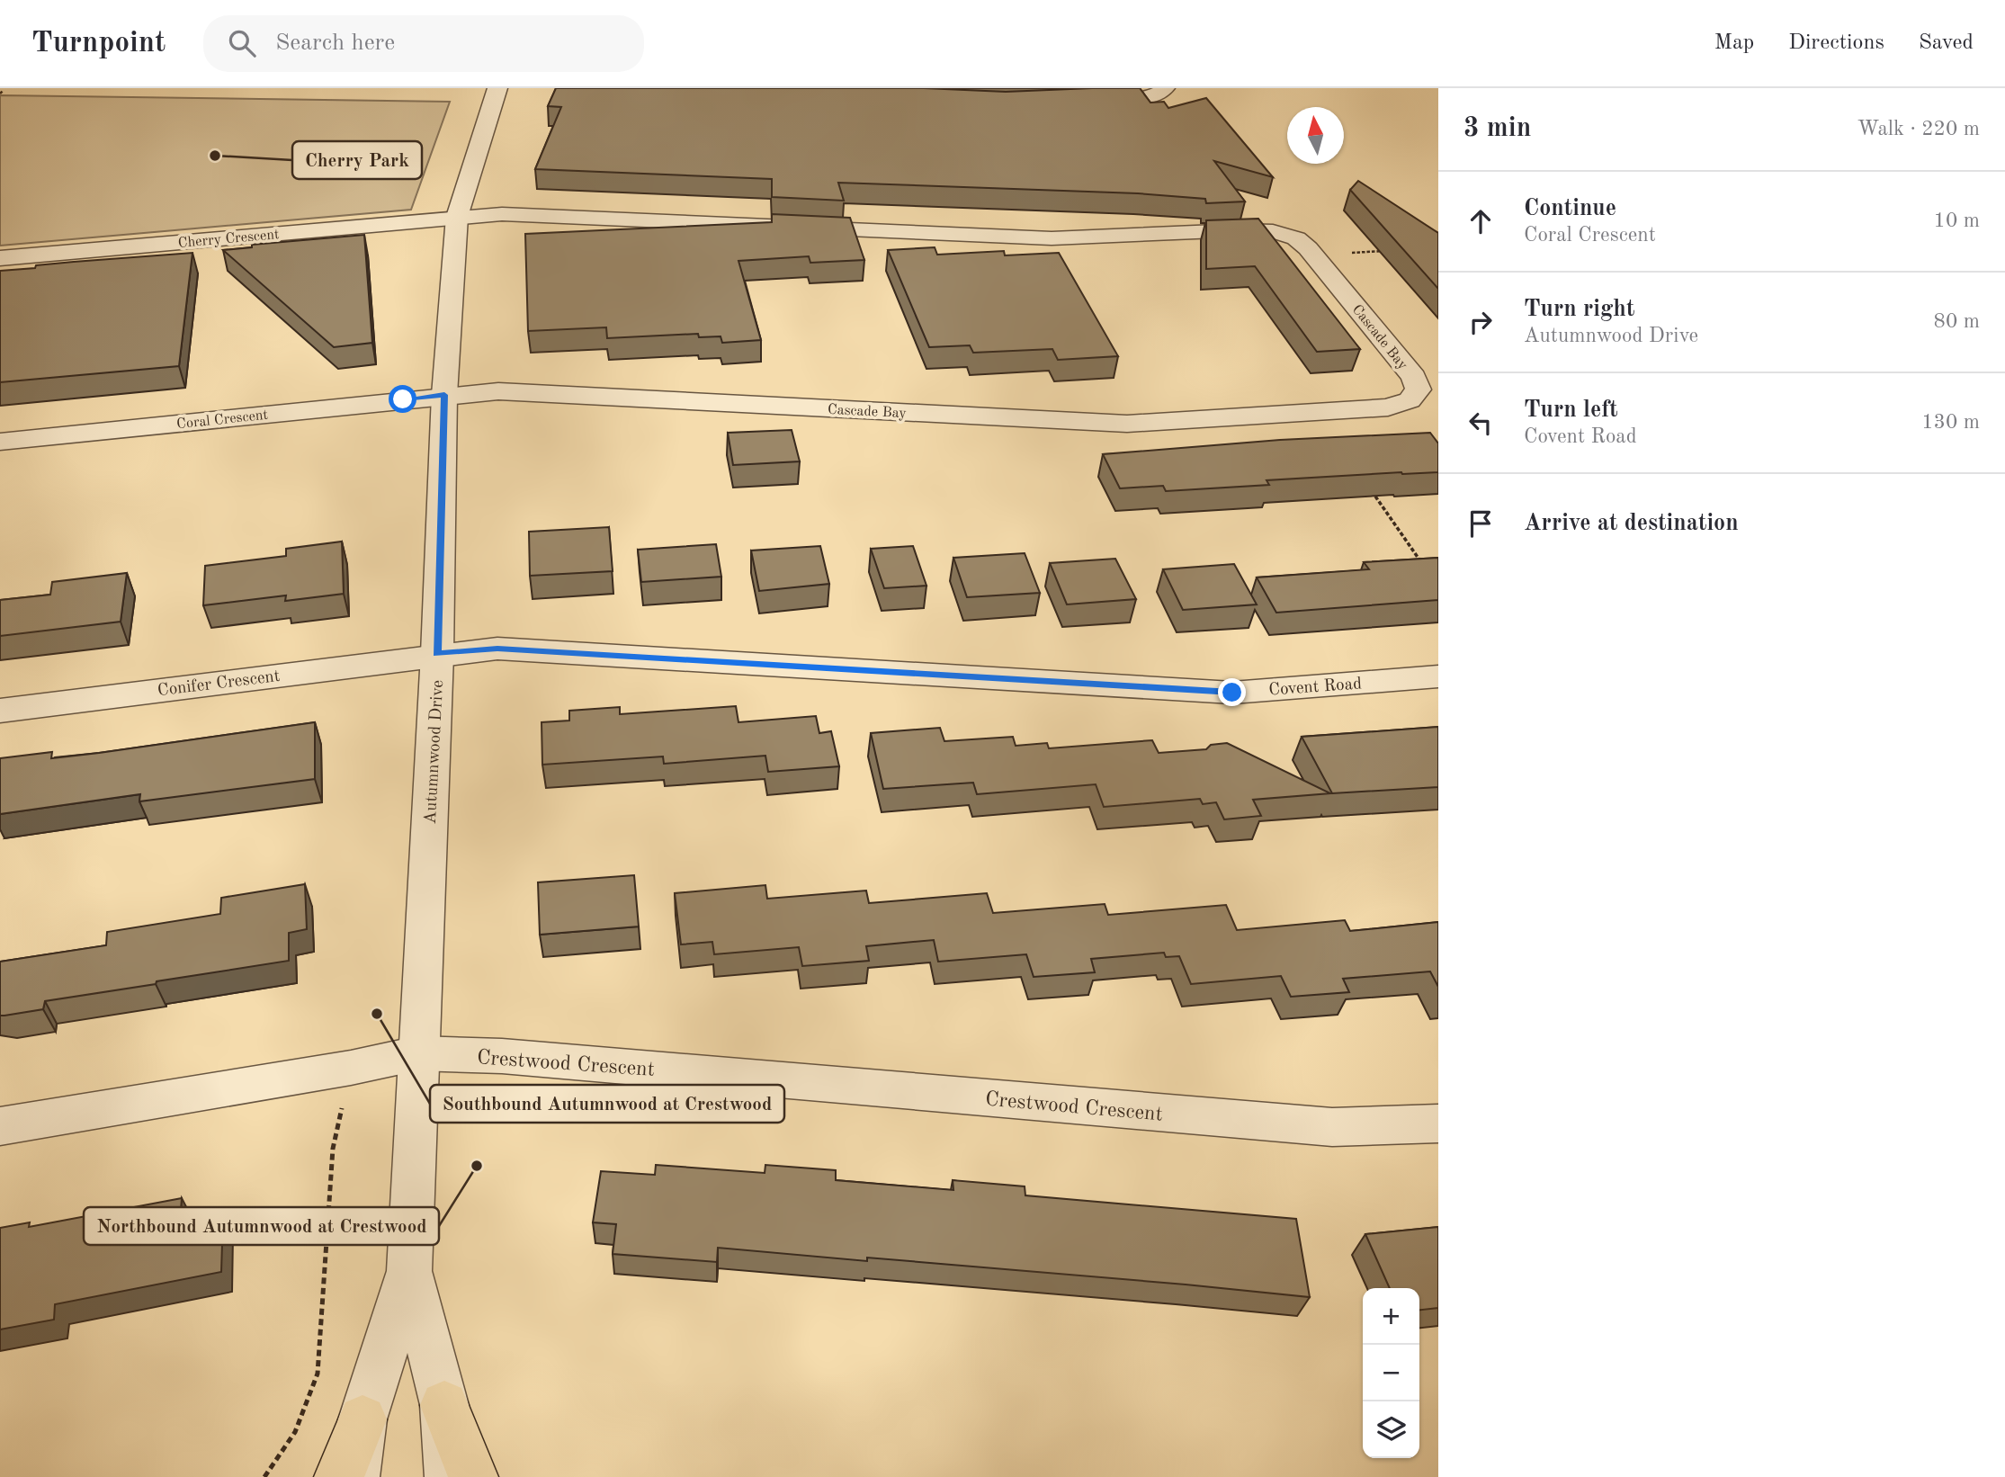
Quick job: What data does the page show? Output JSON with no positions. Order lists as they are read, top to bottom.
{
  "streets": {
    "street": [
      "Cherry Crescent",
      "Cascade Bay",
      "Coral Crescent",
      "Conifer Crescent",
      "Covent Road",
      "Autumnwood Drive",
      "Crestwood Crescent"
    ]
  },
  "crossings": [
    ["Cherry Crescent", "Cascade Bay"],
    ["Cherry Crescent", "Autumnwood Drive"],
    ["Cascade Bay", "Coral Crescent"],
    ["Cascade Bay", "Autumnwood Drive"],
    ["Coral Crescent", "Autumnwood Drive"],
    ["Conifer Crescent", "Covent Road"],
    ["Conifer Crescent", "Autumnwood Drive"],
    ["Covent Road", "Autumnwood Drive"],
    ["Autumnwood Drive", "Crestwood Crescent"]
  ],
  "places": ["Cherry Park", "Southbound Autumnwood at Crestwood", "Northbound Autumnwood at Crestwood"],
  "north": "top",
  "page": {
    "header": "Turnpoint",
    "search": "Search here",
    "nav": ["Map", "Directions", "Saved"],
    "heading": ["3 min", "Walk · 220 m"],
    "list": [
      ["Continue", "Coral Crescent", "10 m"],
      ["Turn right", "Autumnwood Drive", "80 m"],
      ["Turn left", "Covent Road", "130 m"],
      "Arrive at destination"
    ],
    "map_buttons": ["+", "−"]
  }
}
